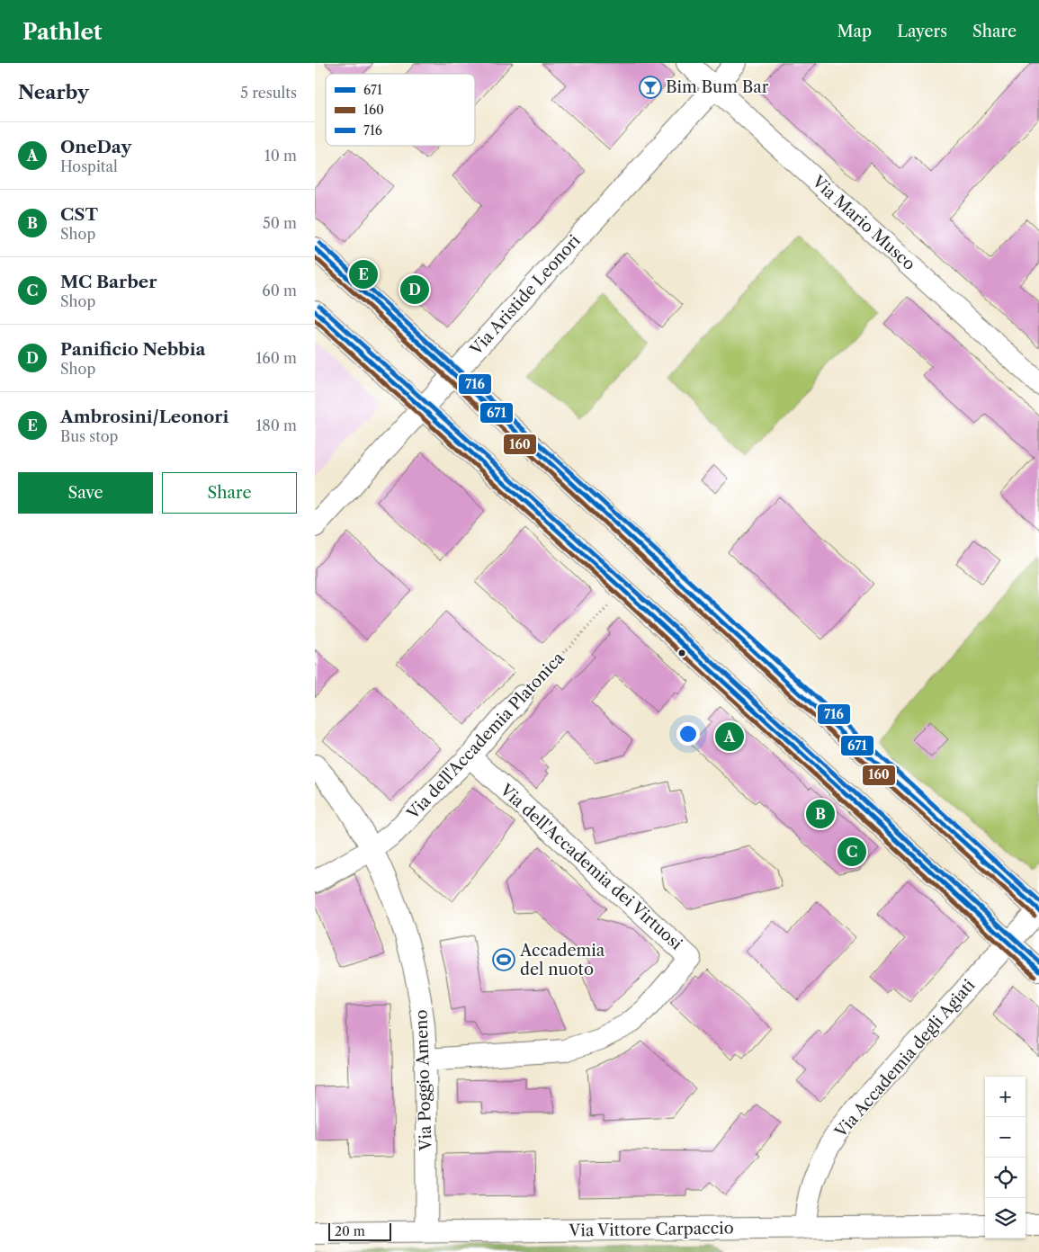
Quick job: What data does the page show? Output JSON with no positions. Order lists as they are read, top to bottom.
{
  "streets": {
    "street": [
      "Via Mario Musco",
      "Via Aristide Leonori",
      "Via dell'Accademia Platonica",
      "Via dell'Accademia dei Virtuosi",
      "Via Accademia degli Agiati",
      "Via Poggio Ameno",
      "Via Vittore Carpaccio"
    ]
  },
  "crossings": [
    ["Via Mario Musco", "Via Aristide Leonori"],
    ["Via dell'Accademia Platonica", "Via dell'Accademia dei Virtuosi"],
    ["Via dell'Accademia Platonica", "Via Poggio Ameno"],
    ["Via dell'Accademia dei Virtuosi", "Via Poggio Ameno"],
    ["Via Accademia degli Agiati", "Via Vittore Carpaccio"],
    ["Via Poggio Ameno", "Via Vittore Carpaccio"]
  ],
  "places": {
    "bar": ["Bim Bum Bar"],
    "sports": ["Accademia del nuoto"]
  },
  "lines": ["transit line 716", "transit line 671", "transit line 160"],
  "legend": ["671", "160", "716"],
  "scale_bar": "20 m",
  "page": {
    "header": "Pathlet",
    "nav": ["Map", "Layers", "Share"],
    "heading": ["Nearby", "5 results"],
    "list": [
      {
        "mark": "A",
        "name": "OneDay",
        "note": "Hospital",
        "value": "10 m"
      },
      {
        "mark": "B",
        "name": "CST",
        "note": "Shop",
        "value": "50 m"
      },
      {
        "mark": "C",
        "name": "MC Barber",
        "note": "Shop",
        "value": "60 m"
      },
      {
        "mark": "D",
        "name": "Panificio Nebbia",
        "note": "Shop",
        "value": "160 m"
      },
      {
        "mark": "E",
        "name": "Ambrosini/Leonori",
        "note": "Bus stop",
        "value": "180 m"
      }
    ],
    "pins": [
      "E",
      "D",
      "A",
      "B",
      "C"
    ],
    "buttons": ["Save", "Share"],
    "map_buttons": ["+", "−"],
    "scale": "20 m"
  }
}
